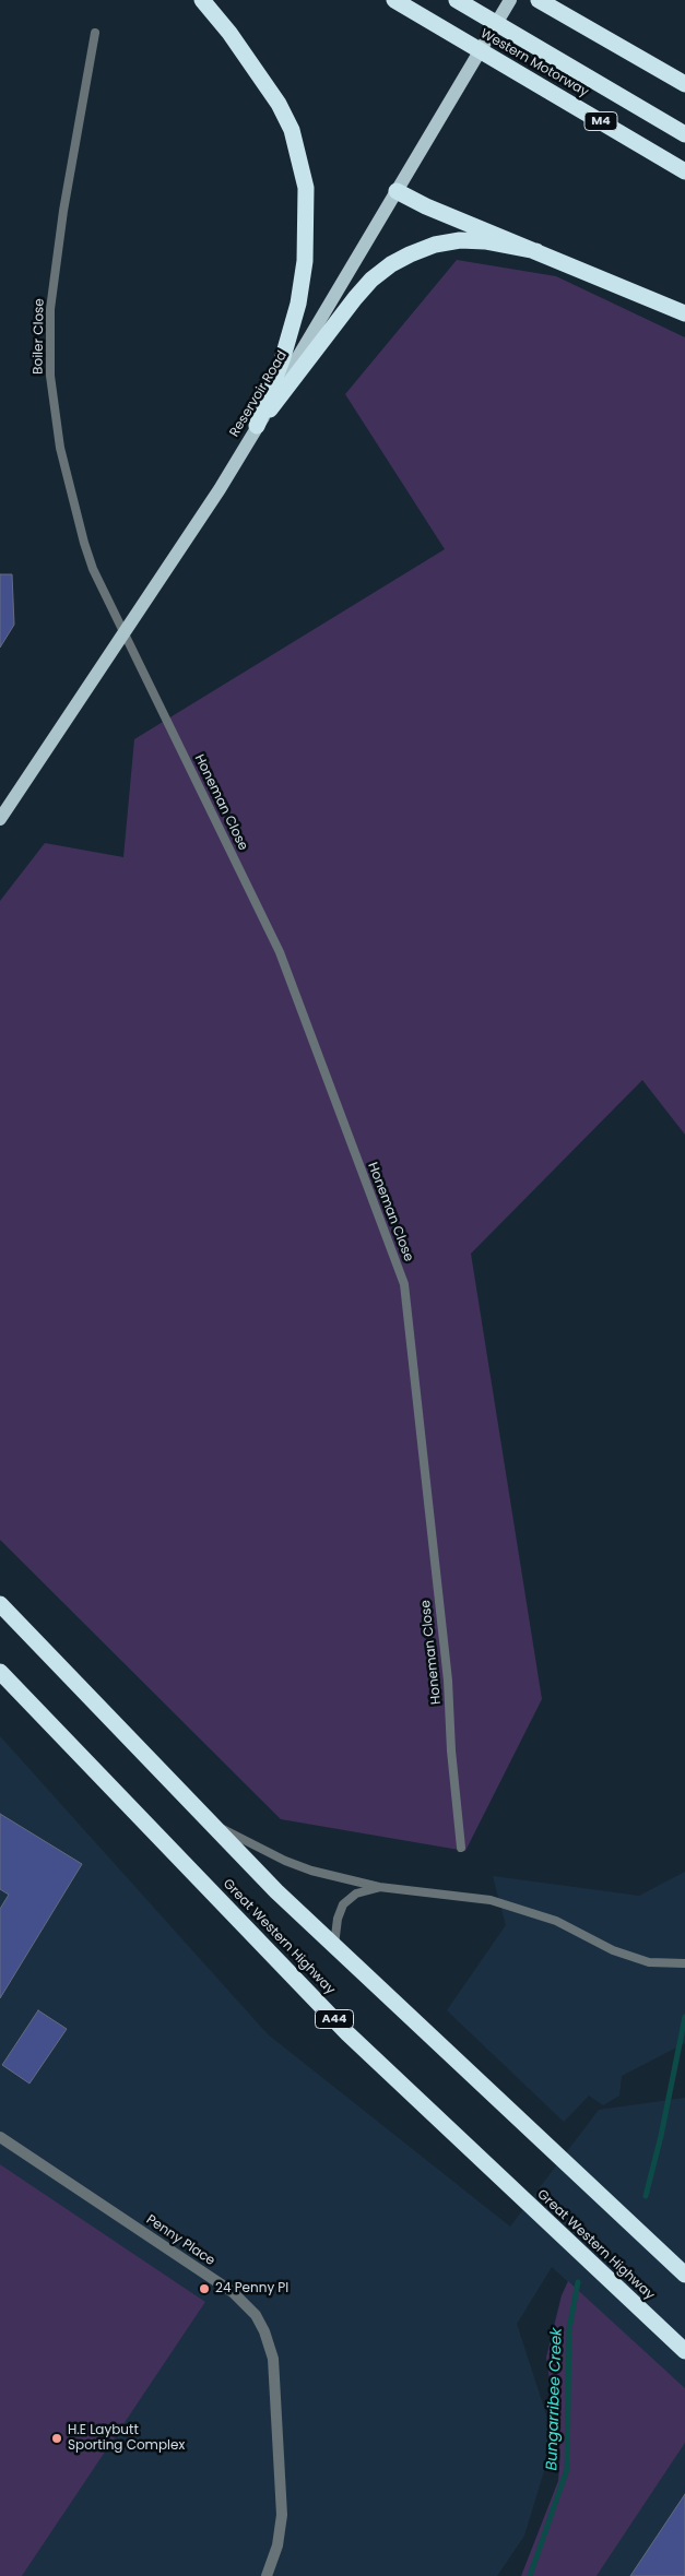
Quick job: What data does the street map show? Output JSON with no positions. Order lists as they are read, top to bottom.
{
  "streets": {
    "highway": [
      "Western Motorway",
      "M4",
      "Great Western Highway",
      "A44"
    ],
    "main road": ["Reservoir Road"],
    "street": ["Penny Place"],
    "lane": ["Boiler Close", "Honeman Close"]
  },
  "crossings": [
    ["Boiler Close", "Reservoir Road"],
    ["Boiler Close", "Honeman Close"],
    ["Reservoir Road", "Honeman Close"]
  ],
  "water": ["Bungarribee Creek"],
  "places": ["24 Penny Pl", "H.E Laybutt Sporting Complex"]
}
